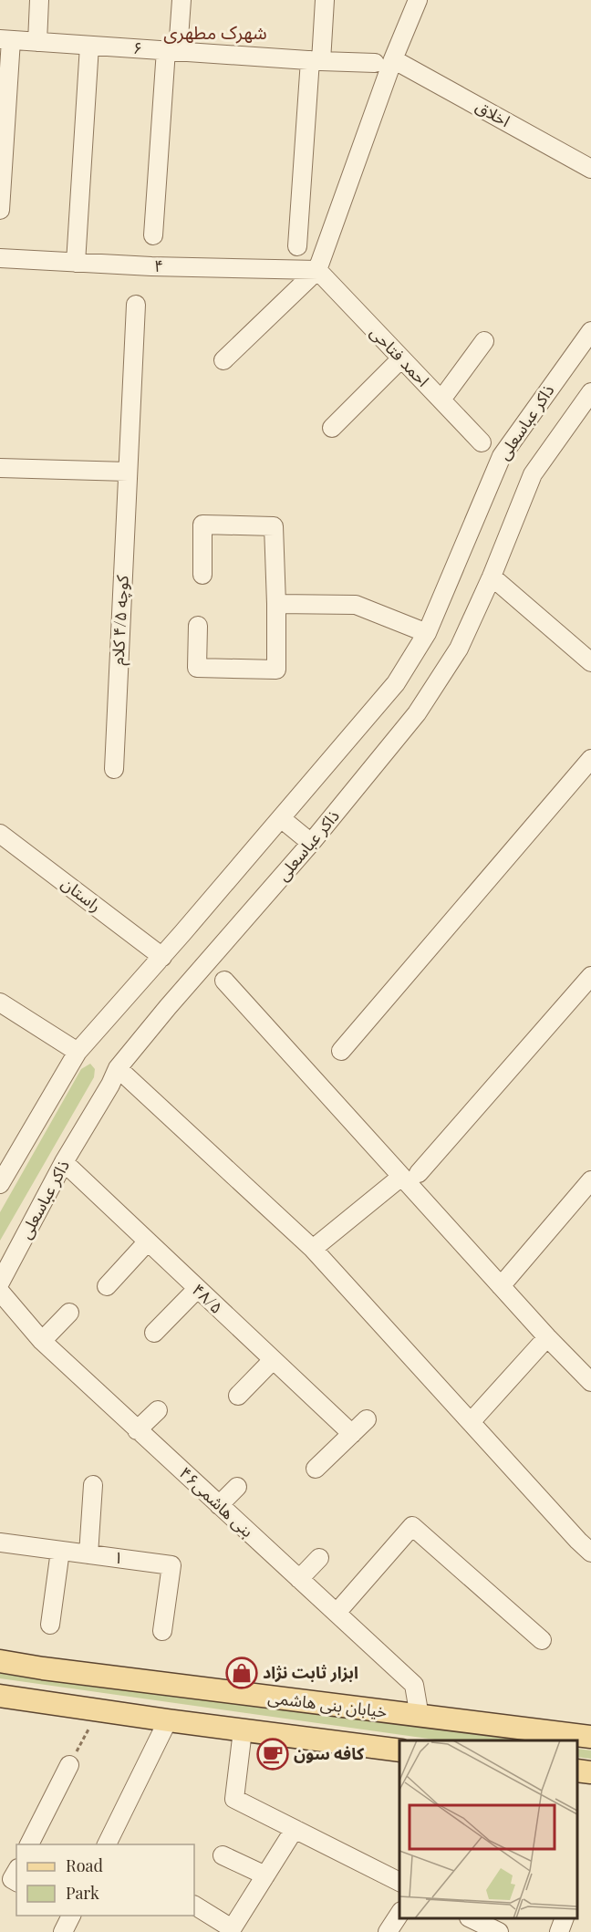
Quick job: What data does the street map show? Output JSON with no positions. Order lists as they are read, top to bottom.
{
  "streets": {
    "main road": ["خیابان بنی هاشمی"],
    "street": [
      "۶",
      "اخلاق",
      "۴",
      "احمد فتاحی",
      "ذاکر عباسعلی",
      "کوچه ۴/۵ کلام",
      "راستان",
      "۴۸/۵",
      "بنی هاشمی۴۶",
      "۱"
    ]
  },
  "crossings": [
    ["۴", "احمد فتاحی"],
    ["ذاکر عباسعلی", "راستان"],
    ["ذاکر عباسعلی", "۴۸/۵"],
    ["بنی هاشمی۴۶", "خیابان بنی هاشمی"]
  ],
  "districts": ["شهرک مطهری"],
  "places": {
    "shop": ["ابزار ثابت نژاد"],
    "cafe": ["کافه سون"]
  },
  "legend": ["Road", "Park"]
}
